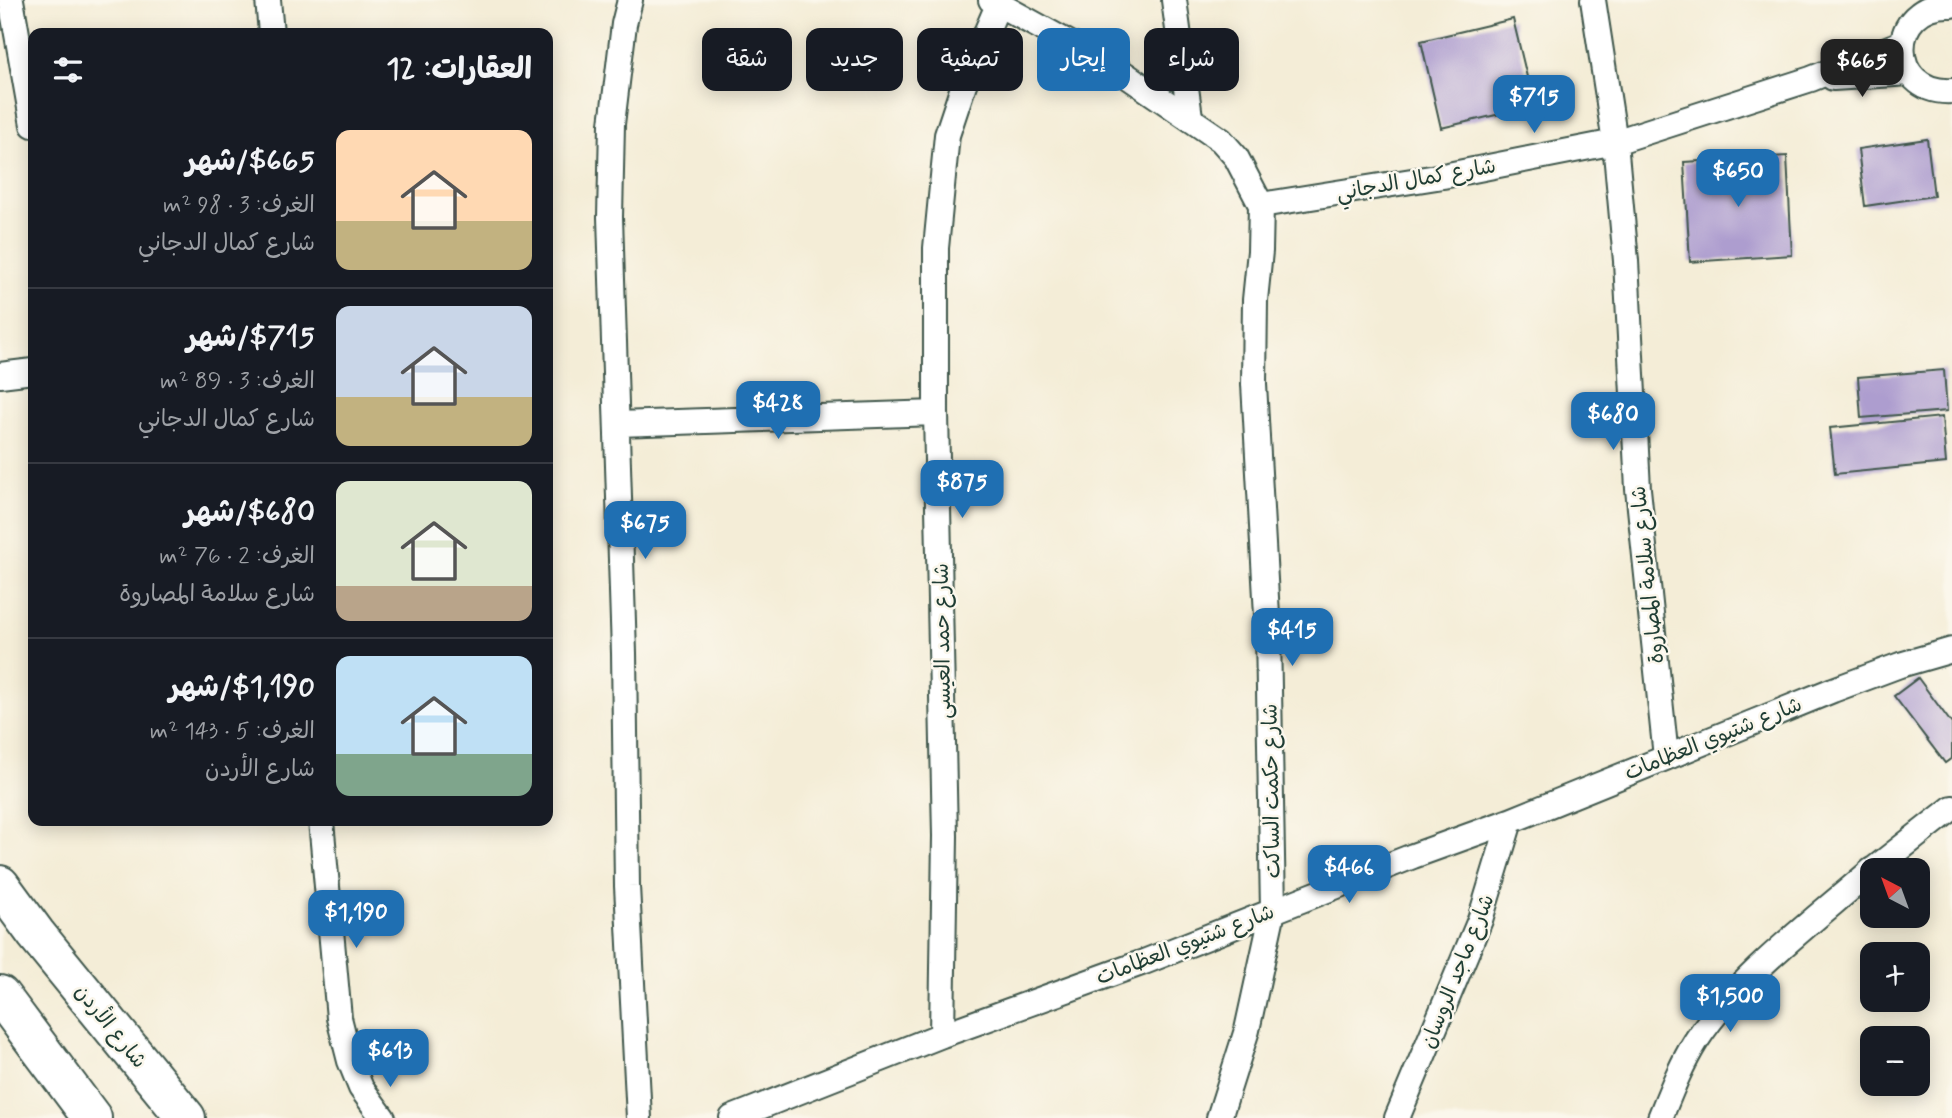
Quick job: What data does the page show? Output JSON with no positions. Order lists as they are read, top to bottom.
{
  "streets": {
    "highway": ["شارع الأردن"],
    "street": [
      "شارع كمال الدجاني",
      "شارع سلامة المصاروة",
      "شارع حمد العيسى",
      "شارع شتيوي العظامات",
      "شارع حكمت الساكت",
      "شارع ماجد الروسان"
    ]
  },
  "crossings": [
    ["شارع كمال الدجاني", "شارع سلامة المصاروة"],
    ["شارع كمال الدجاني", "شارع حكمت الساكت"],
    ["شارع سلامة المصاروة", "شارع شتيوي العظامات"],
    ["شارع حمد العيسى", "شارع شتيوي العظامات"],
    ["شارع شتيوي العظامات", "شارع حكمت الساكت"],
    ["شارع شتيوي العظامات", "شارع ماجد الروسان"]
  ],
  "north": "top left",
  "page": {
    "chip": [
      "شراء",
      "إيجار",
      "تصفية",
      "جديد",
      "شقة"
    ],
    "heading": "العقارات: 12",
    "price": [
      "$665",
      "$715",
      "$650",
      "$428",
      "$680",
      "$875",
      "$675",
      "$415",
      "$466",
      "$1,190",
      "$1,500",
      "$613"
    ],
    "list": [
      {
        "name": "$665/شهر",
        "note": "الغرف: 3 · 98 m² · شارع كمال الدجاني"
      },
      {
        "name": "$715/شهر",
        "note": "الغرف: 3 · 89 m² · شارع كمال الدجاني"
      },
      {
        "name": "$680/شهر",
        "note": "الغرف: 2 · 76 m² · شارع سلامة المصاروة"
      },
      {
        "name": "$1,190/شهر",
        "note": "الغرف: 5 · 143 m² · شارع الأردن"
      }
    ],
    "map_buttons": ["+", "−"]
  }
}
